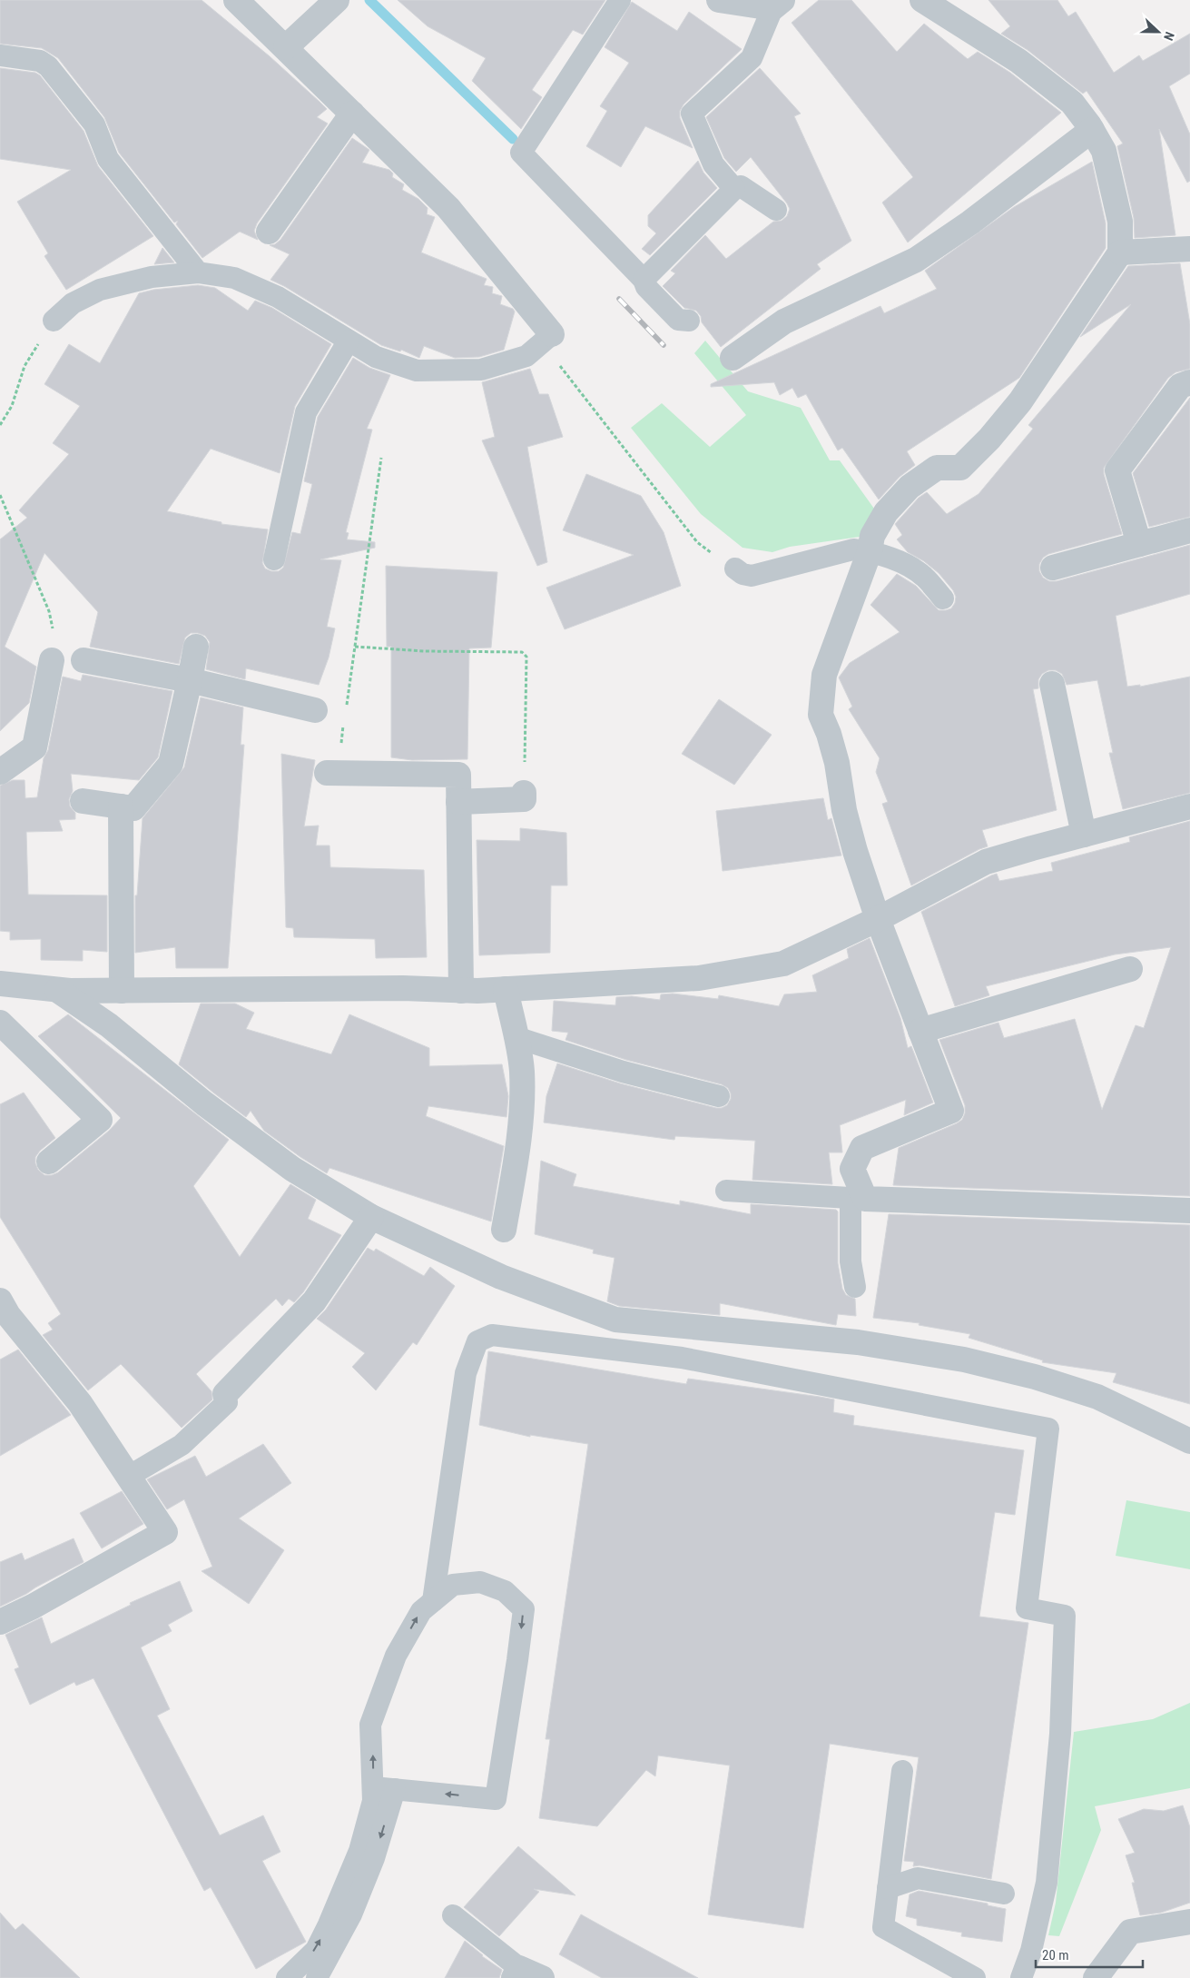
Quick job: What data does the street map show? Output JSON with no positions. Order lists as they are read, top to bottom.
{
  "scale_bar": "20 m",
  "north": "right"
}
